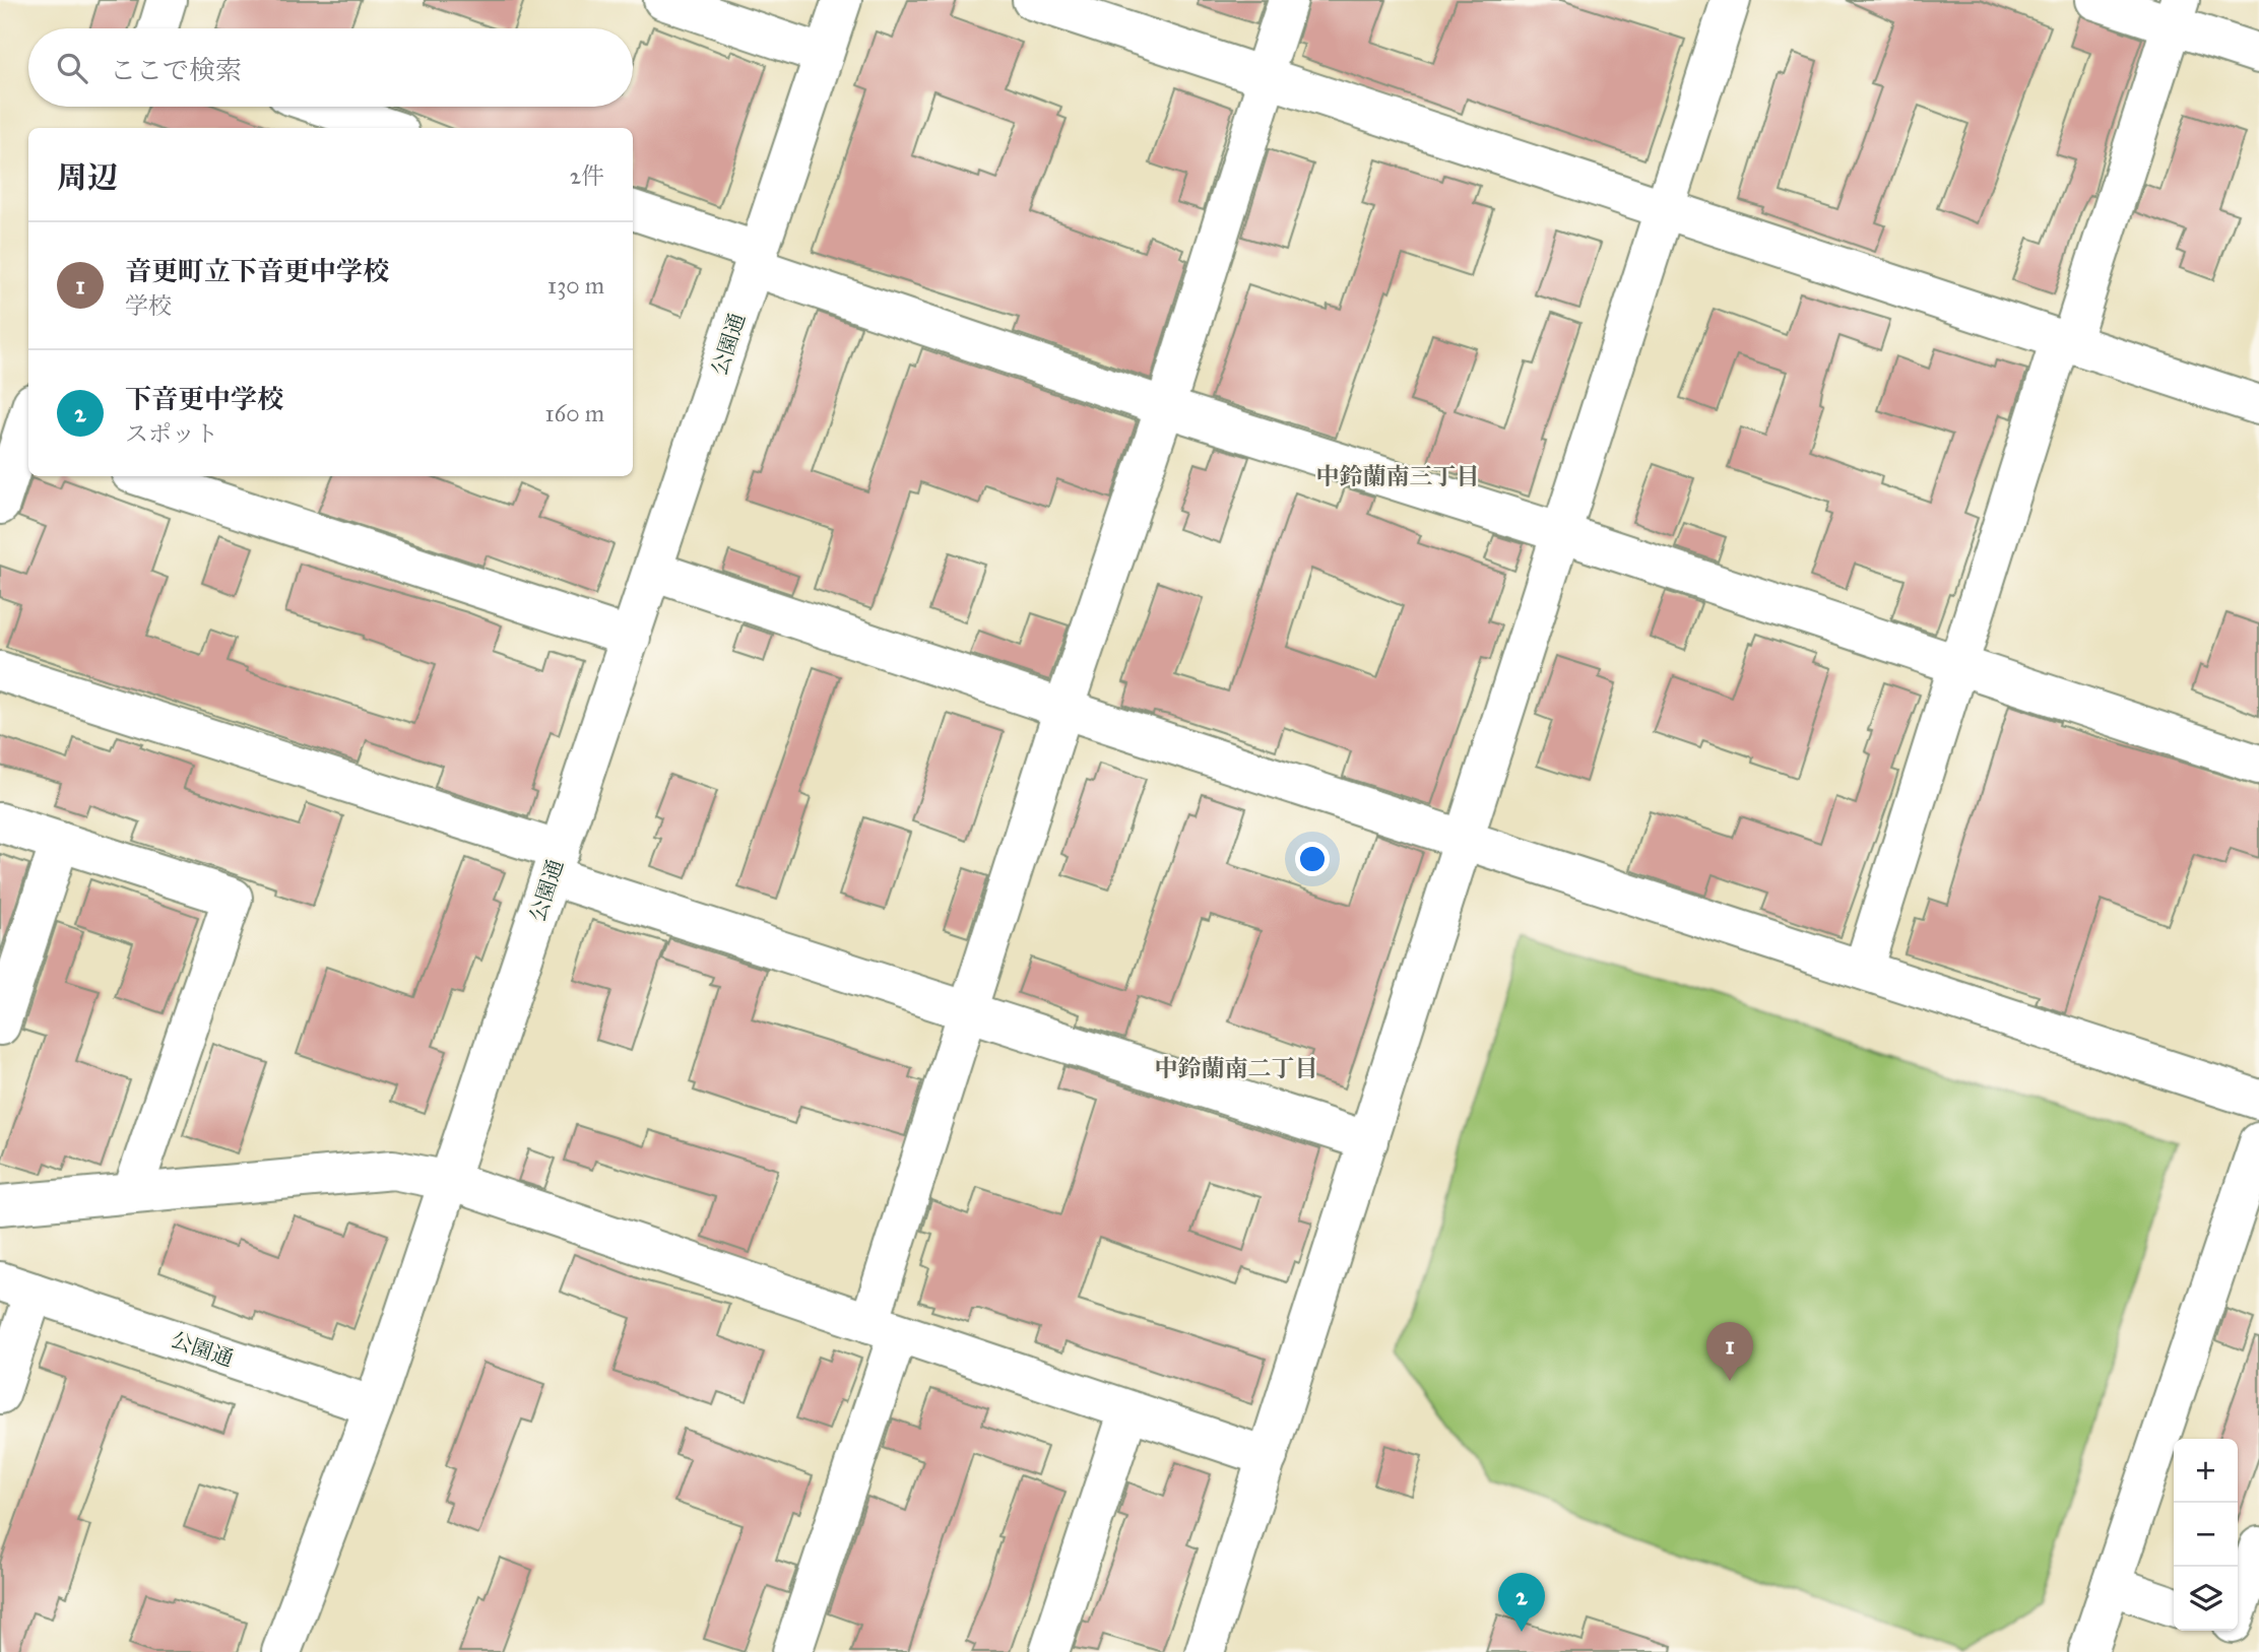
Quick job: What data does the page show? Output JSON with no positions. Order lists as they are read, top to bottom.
{
  "streets": {
    "street": ["公園通"]
  },
  "districts": ["中鈴蘭南三丁目", "中鈴蘭南二丁目"],
  "page": {
    "search": "ここで検索",
    "heading": ["周辺", "2件"],
    "list": [
      {
        "mark": "1",
        "name": "音更町立下音更中学校",
        "note": "学校",
        "value": "130 m"
      },
      {
        "mark": "2",
        "name": "下音更中学校",
        "note": "スポット",
        "value": "160 m"
      }
    ],
    "pins": ["1", "2"],
    "map_buttons": ["+", "−"]
  }
}
